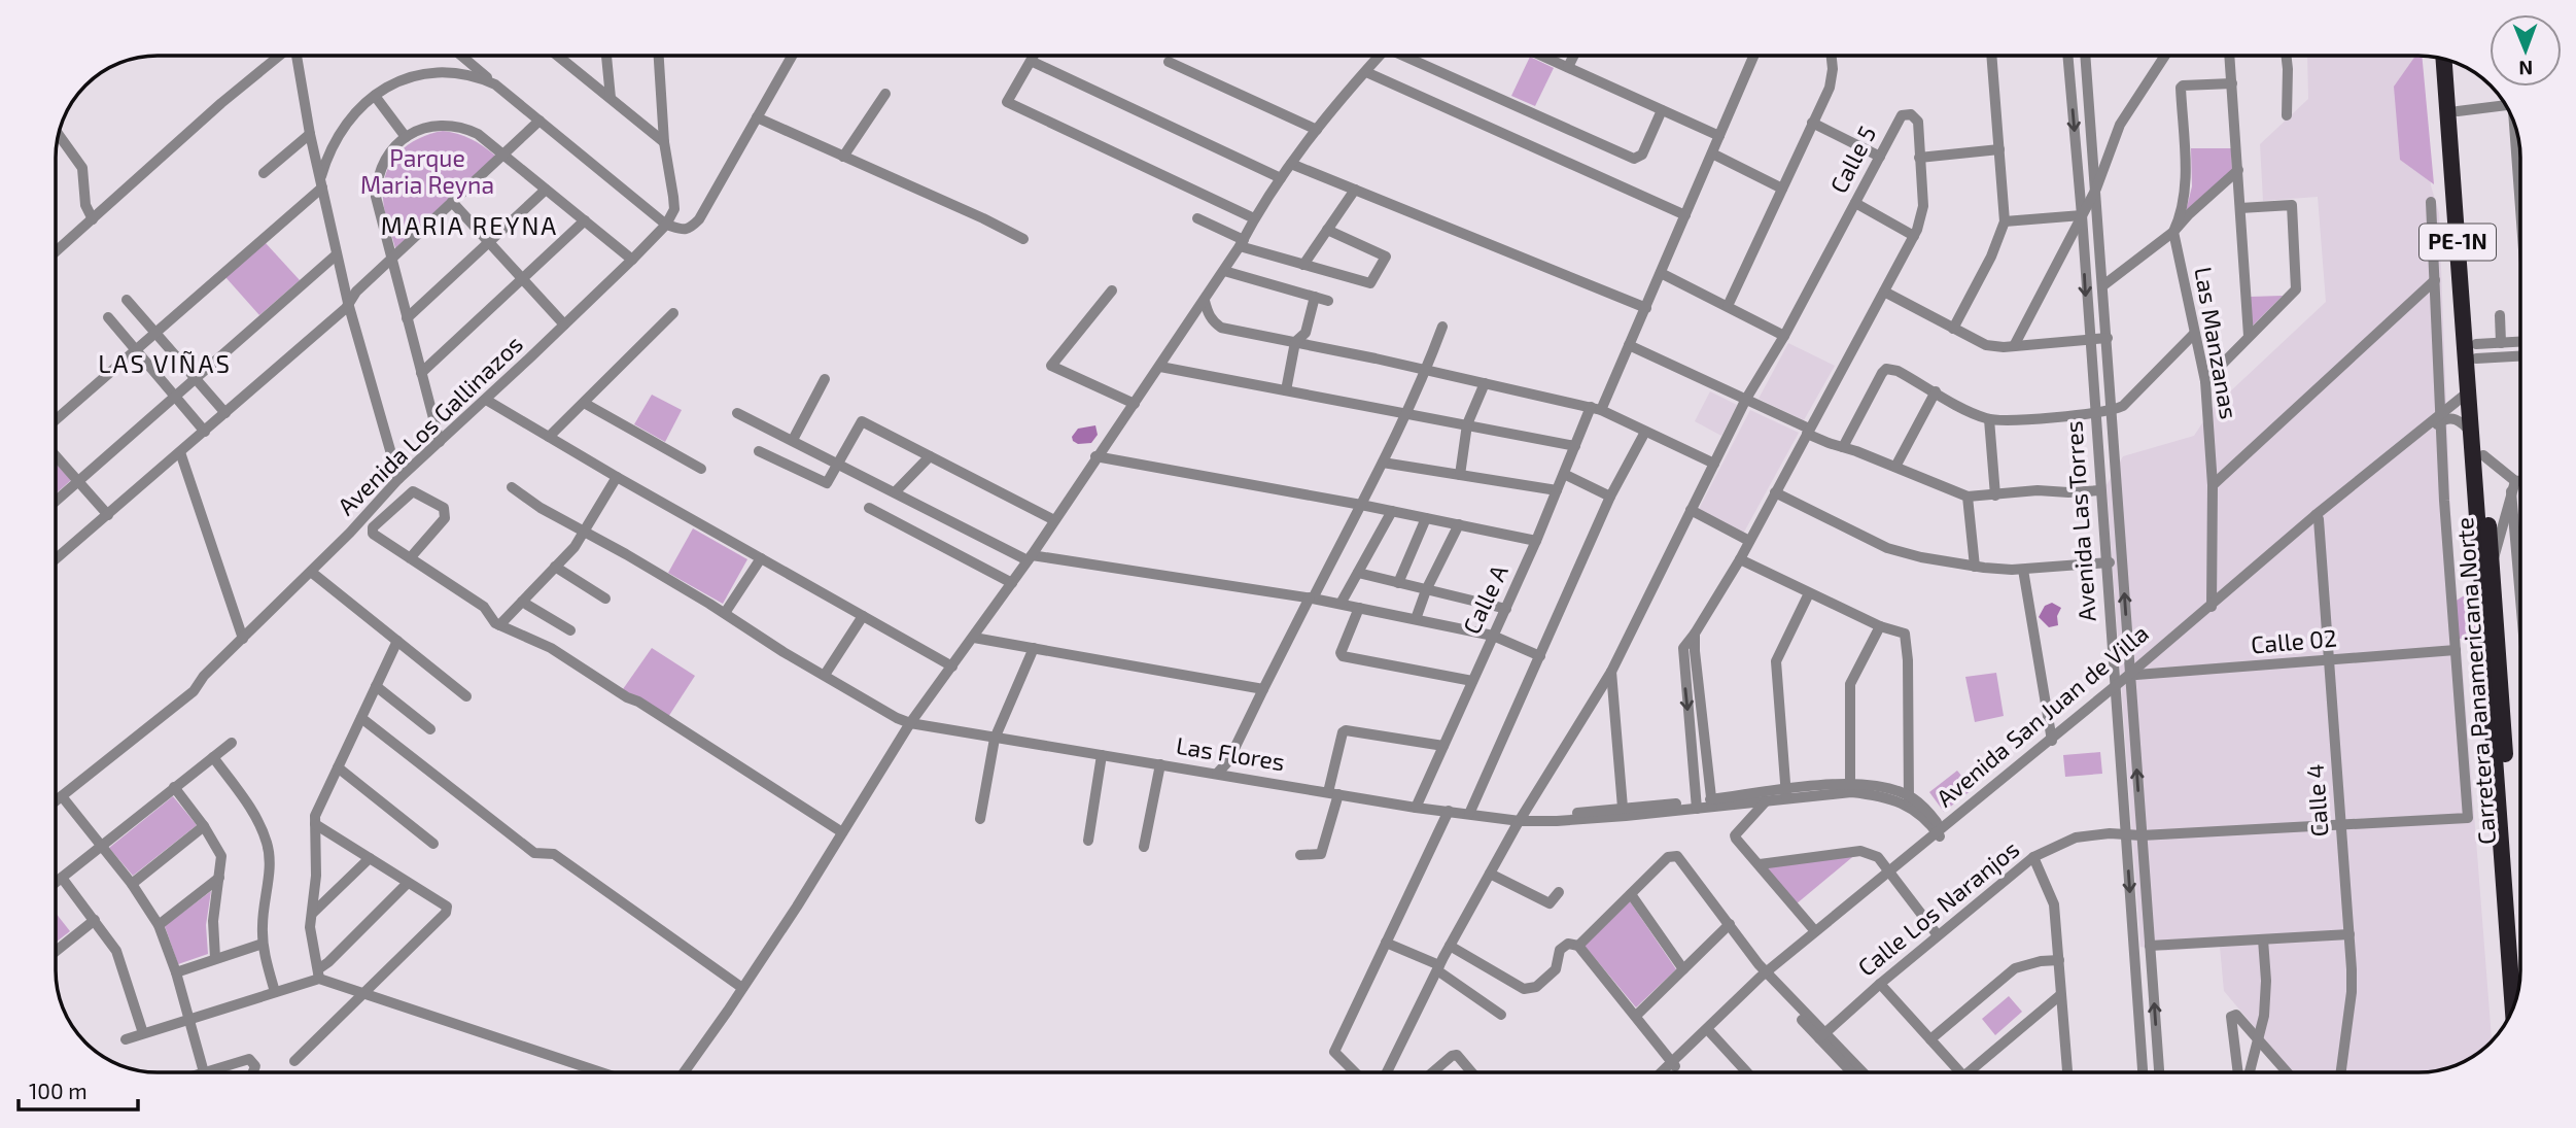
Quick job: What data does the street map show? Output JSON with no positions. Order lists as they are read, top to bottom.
{
  "streets": {
    "highway": ["PE-1N", "Carretera Panamericana Norte"],
    "street": [
      "Calle 5",
      "Las Manzanas",
      "Avenida Los Gallinazos",
      "Avenida Las Torres",
      "Calle A",
      "Calle 02",
      "Avenida San Juan de Villa",
      "Las Flores",
      "Calle 4",
      "Calle Los Naranjos"
    ]
  },
  "crossings": [
    ["Calle 5", "Las Flores"],
    ["PE-1N", "Carretera Panamericana Norte"],
    ["PE-1N", "Avenida San Juan de Villa"],
    ["Las Manzanas", "Avenida San Juan de Villa"],
    ["Avenida Las Torres", "Calle 02"],
    ["Avenida Las Torres", "Avenida San Juan de Villa"],
    ["Avenida Las Torres", "Calle Los Naranjos"],
    ["Calle A", "Las Flores"],
    ["Calle 02", "Avenida San Juan de Villa"],
    ["Calle 02", "Calle 4"],
    ["Calle 02", "Calle Los Naranjos"],
    ["Avenida San Juan de Villa", "Las Flores"],
    ["Avenida San Juan de Villa", "Calle 4"],
    ["Calle 4", "Calle Los Naranjos"]
  ],
  "districts": ["MARIA REYNA", "LAS VIÑAS"],
  "parks": ["Parque Maria Reyna"],
  "scale_bar": "100 m",
  "north": "bottom"
}
